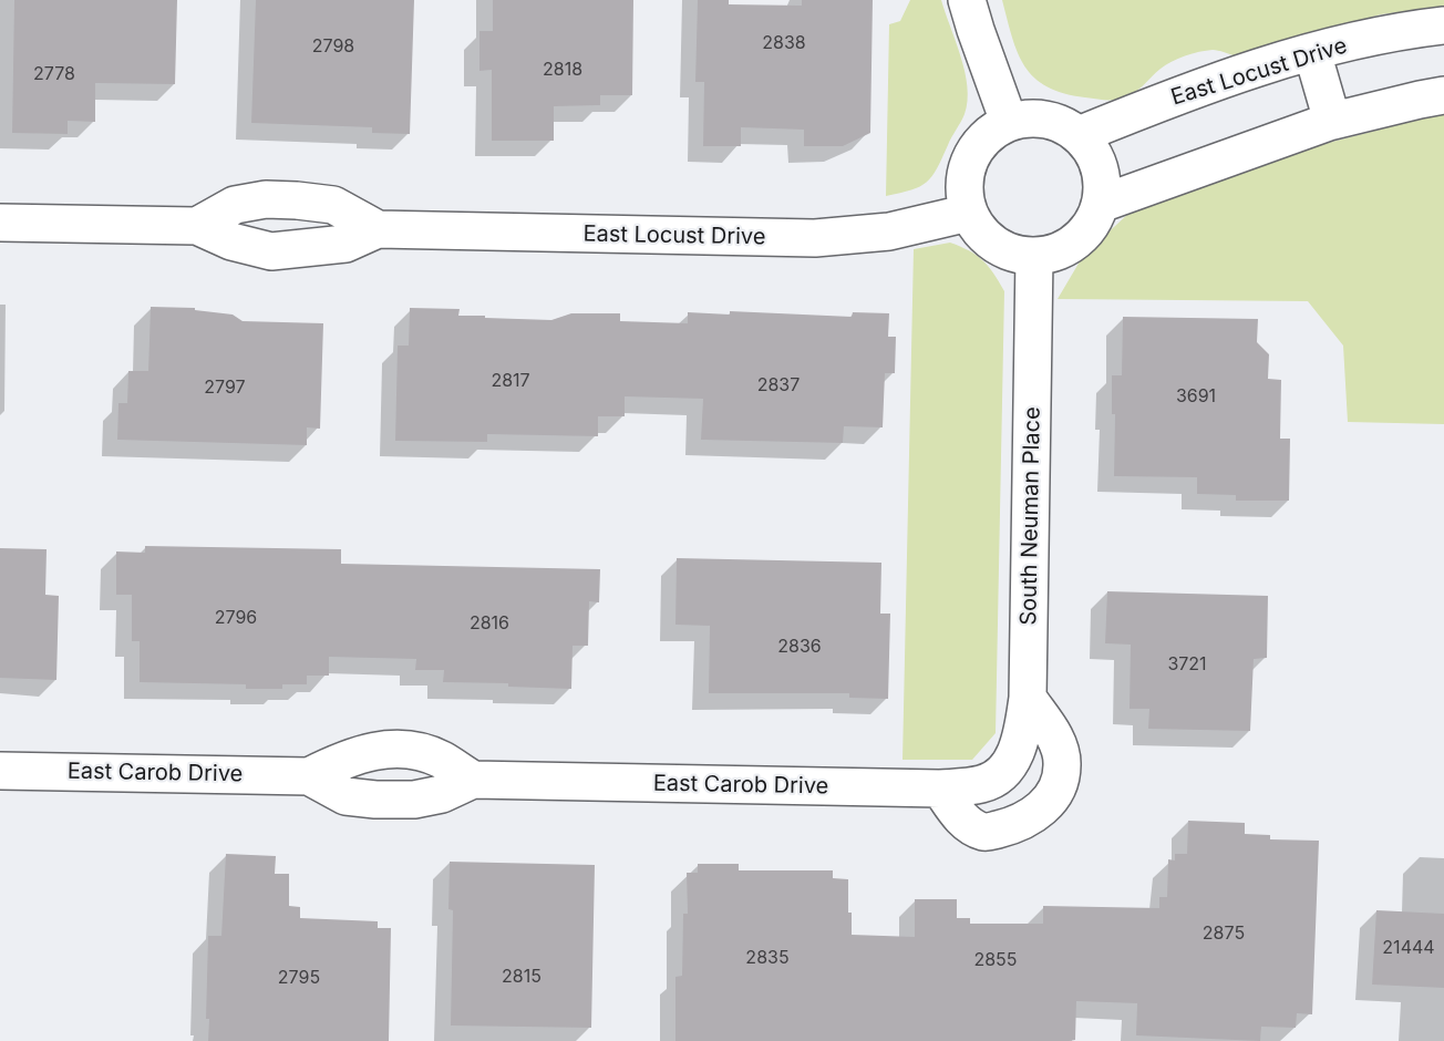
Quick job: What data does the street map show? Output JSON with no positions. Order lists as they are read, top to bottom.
{
  "streets": {
    "street": ["East Locust Drive", "South Neuman Place", "East Carob Drive"]
  },
  "crossings": [
    ["East Locust Drive", "South Neuman Place"],
    ["South Neuman Place", "East Carob Drive"]
  ],
  "house_numbers": [
    "2838",
    "2798",
    "2818",
    "2778",
    "2817",
    "2837",
    "2797",
    "3691",
    "2796",
    "2816",
    "2836",
    "3721",
    "2875",
    "21444",
    "2835",
    "2855",
    "2815",
    "2795"
  ]
}
